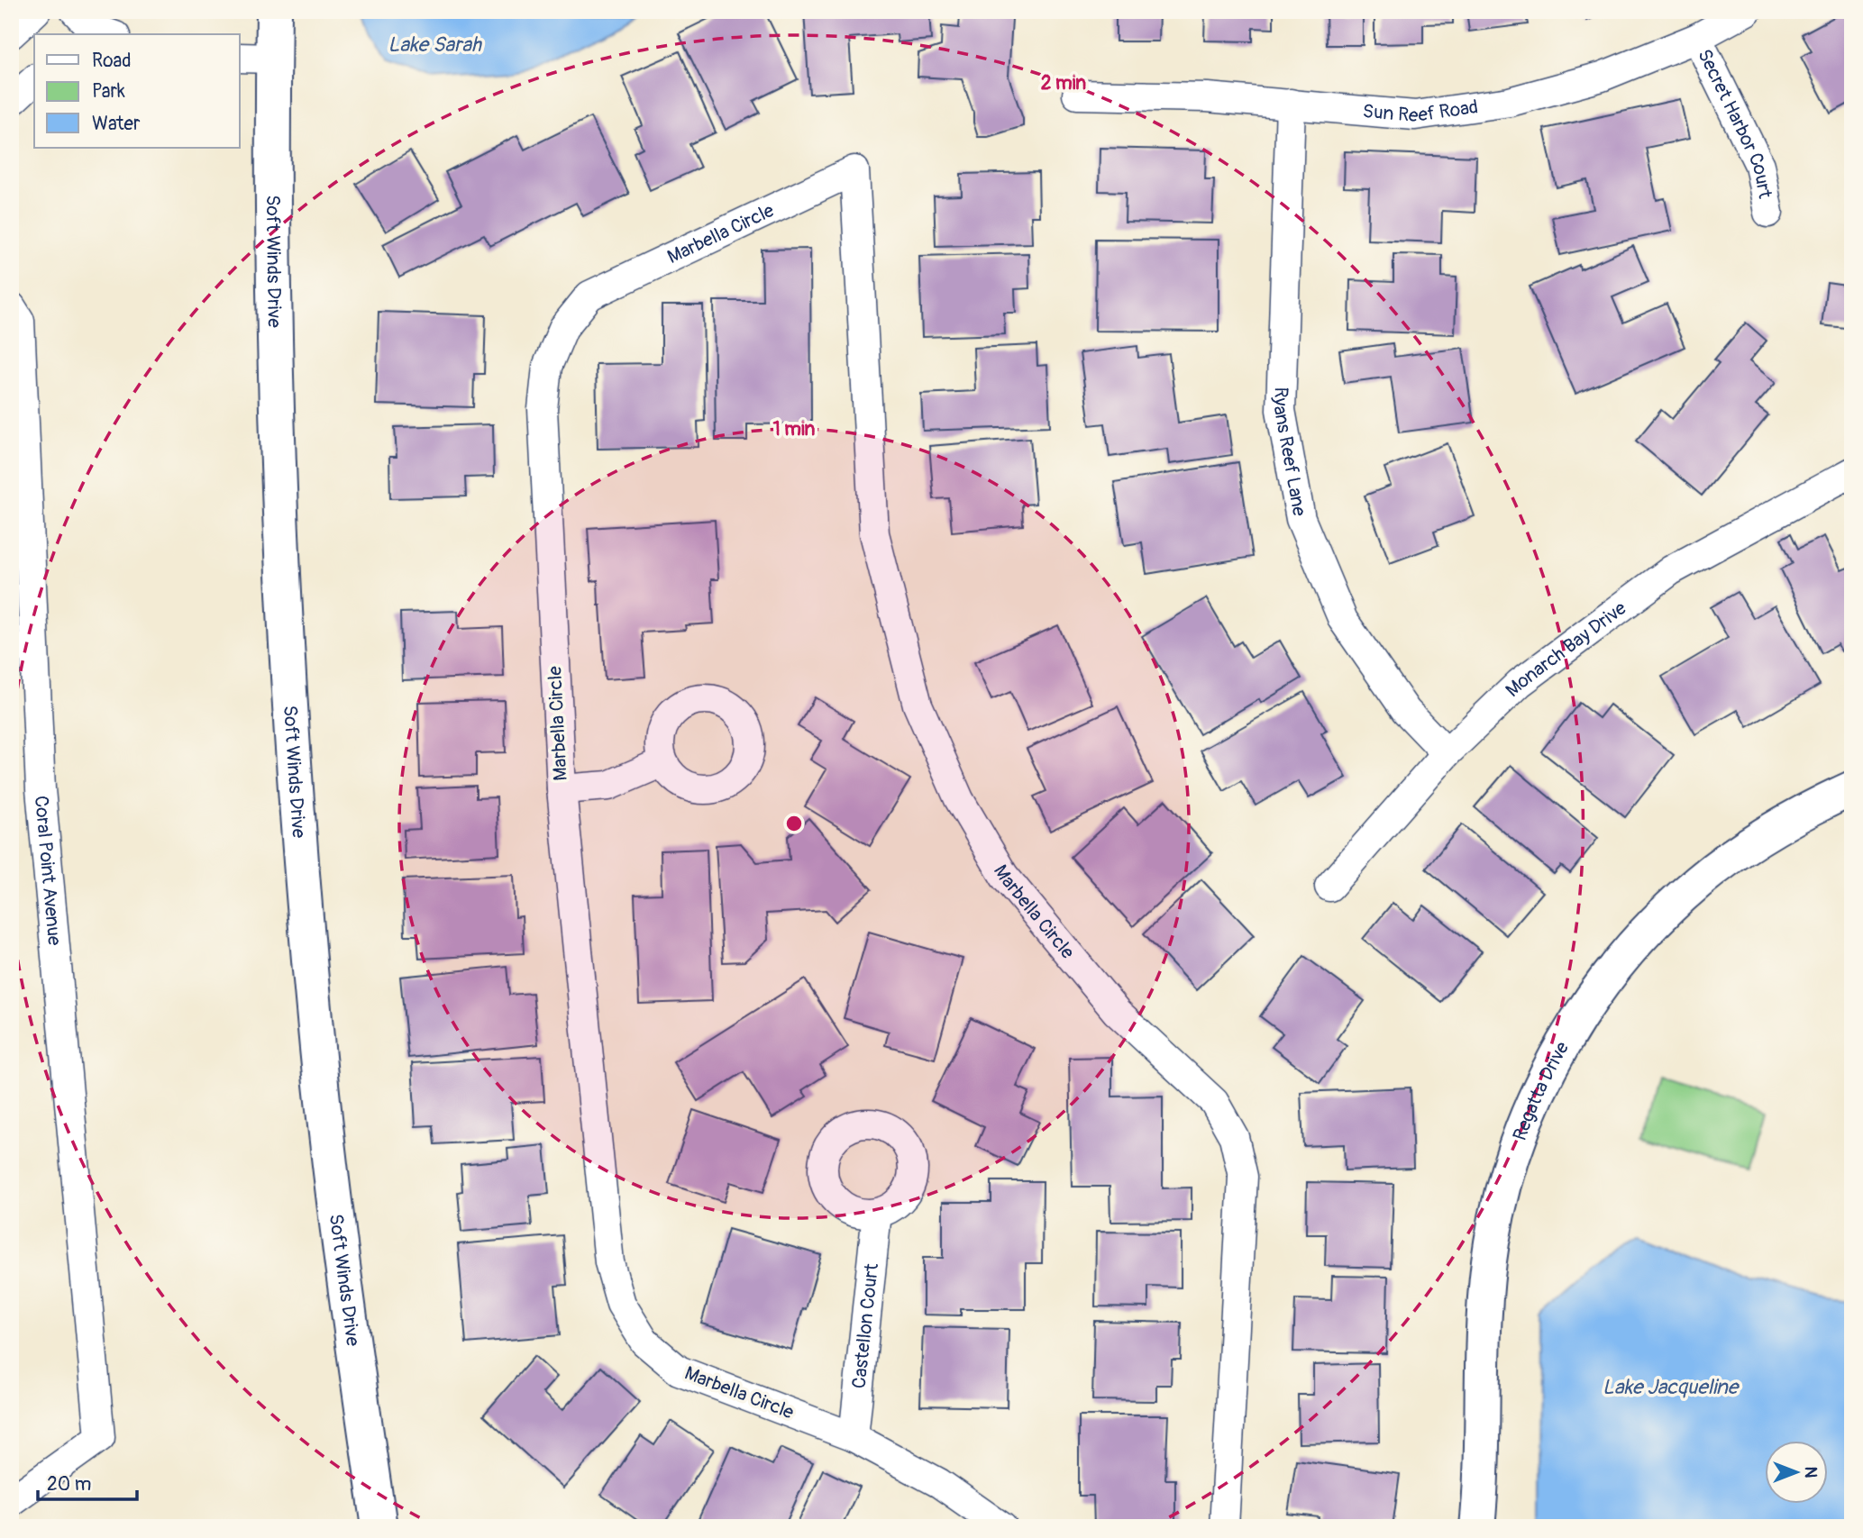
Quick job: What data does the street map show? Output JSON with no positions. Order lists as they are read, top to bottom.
{
  "streets": {
    "street": [
      "Sun Reef Road",
      "Secret Harbor Court",
      "Marbella Circle",
      "Soft Winds Drive",
      "Ryans Reef Lane",
      "Monarch Bay Drive",
      "Coral Point Avenue",
      "Regatta Drive",
      "Castellon Court"
    ]
  },
  "crossings": [
    ["Sun Reef Road", "Secret Harbor Court"],
    ["Sun Reef Road", "Ryans Reef Lane"],
    ["Marbella Circle", "Castellon Court"],
    ["Ryans Reef Lane", "Monarch Bay Drive"]
  ],
  "water": ["Lake Sarah", "Lake Jacqueline"],
  "legend": ["Road", "Park", "Water"],
  "scale_bar": "20 m",
  "north": "right",
  "rings": ["2 min", "1 min"]
}
